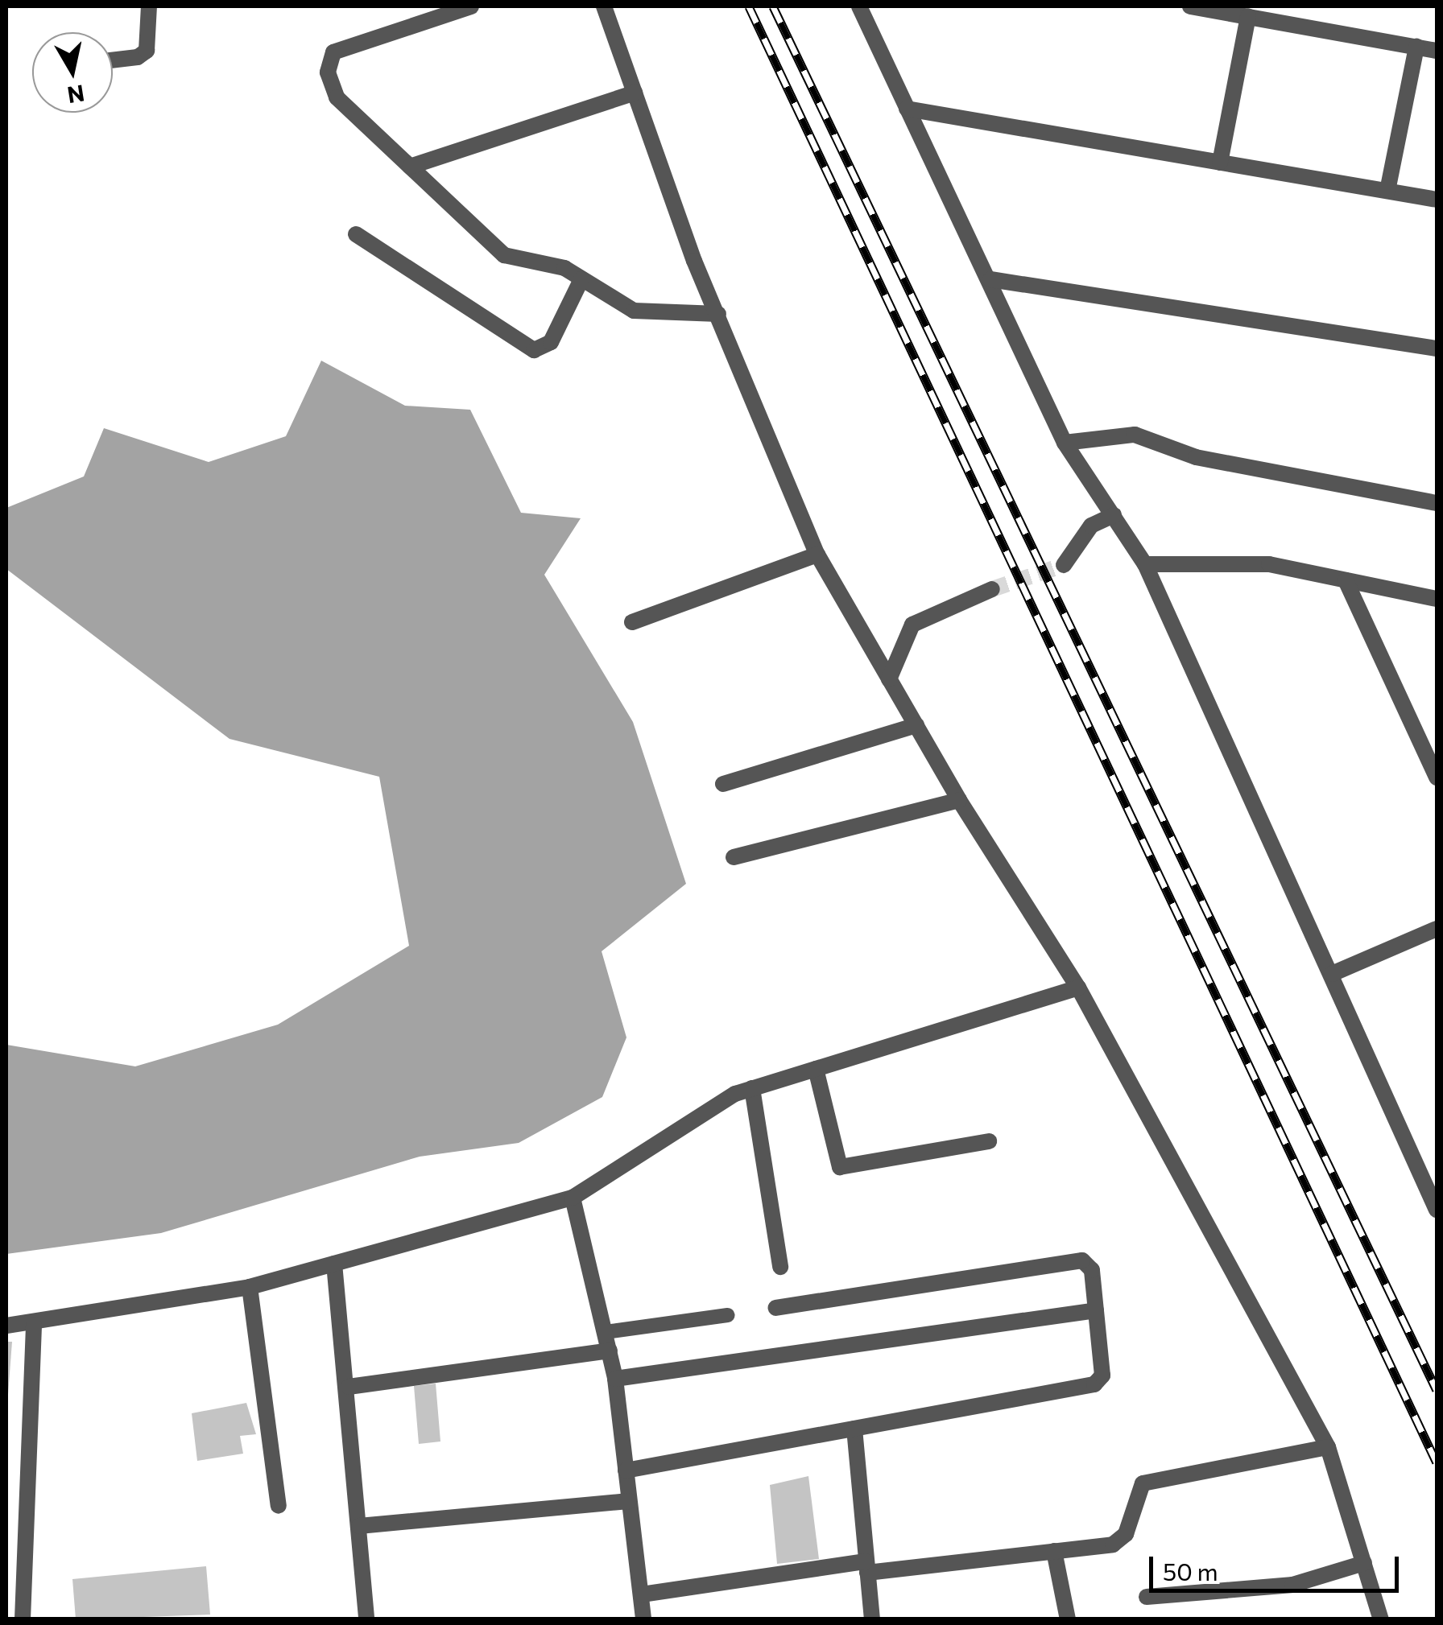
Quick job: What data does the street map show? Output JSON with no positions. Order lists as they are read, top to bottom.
{
  "scale_bar": "50 m",
  "north": "bottom"
}
